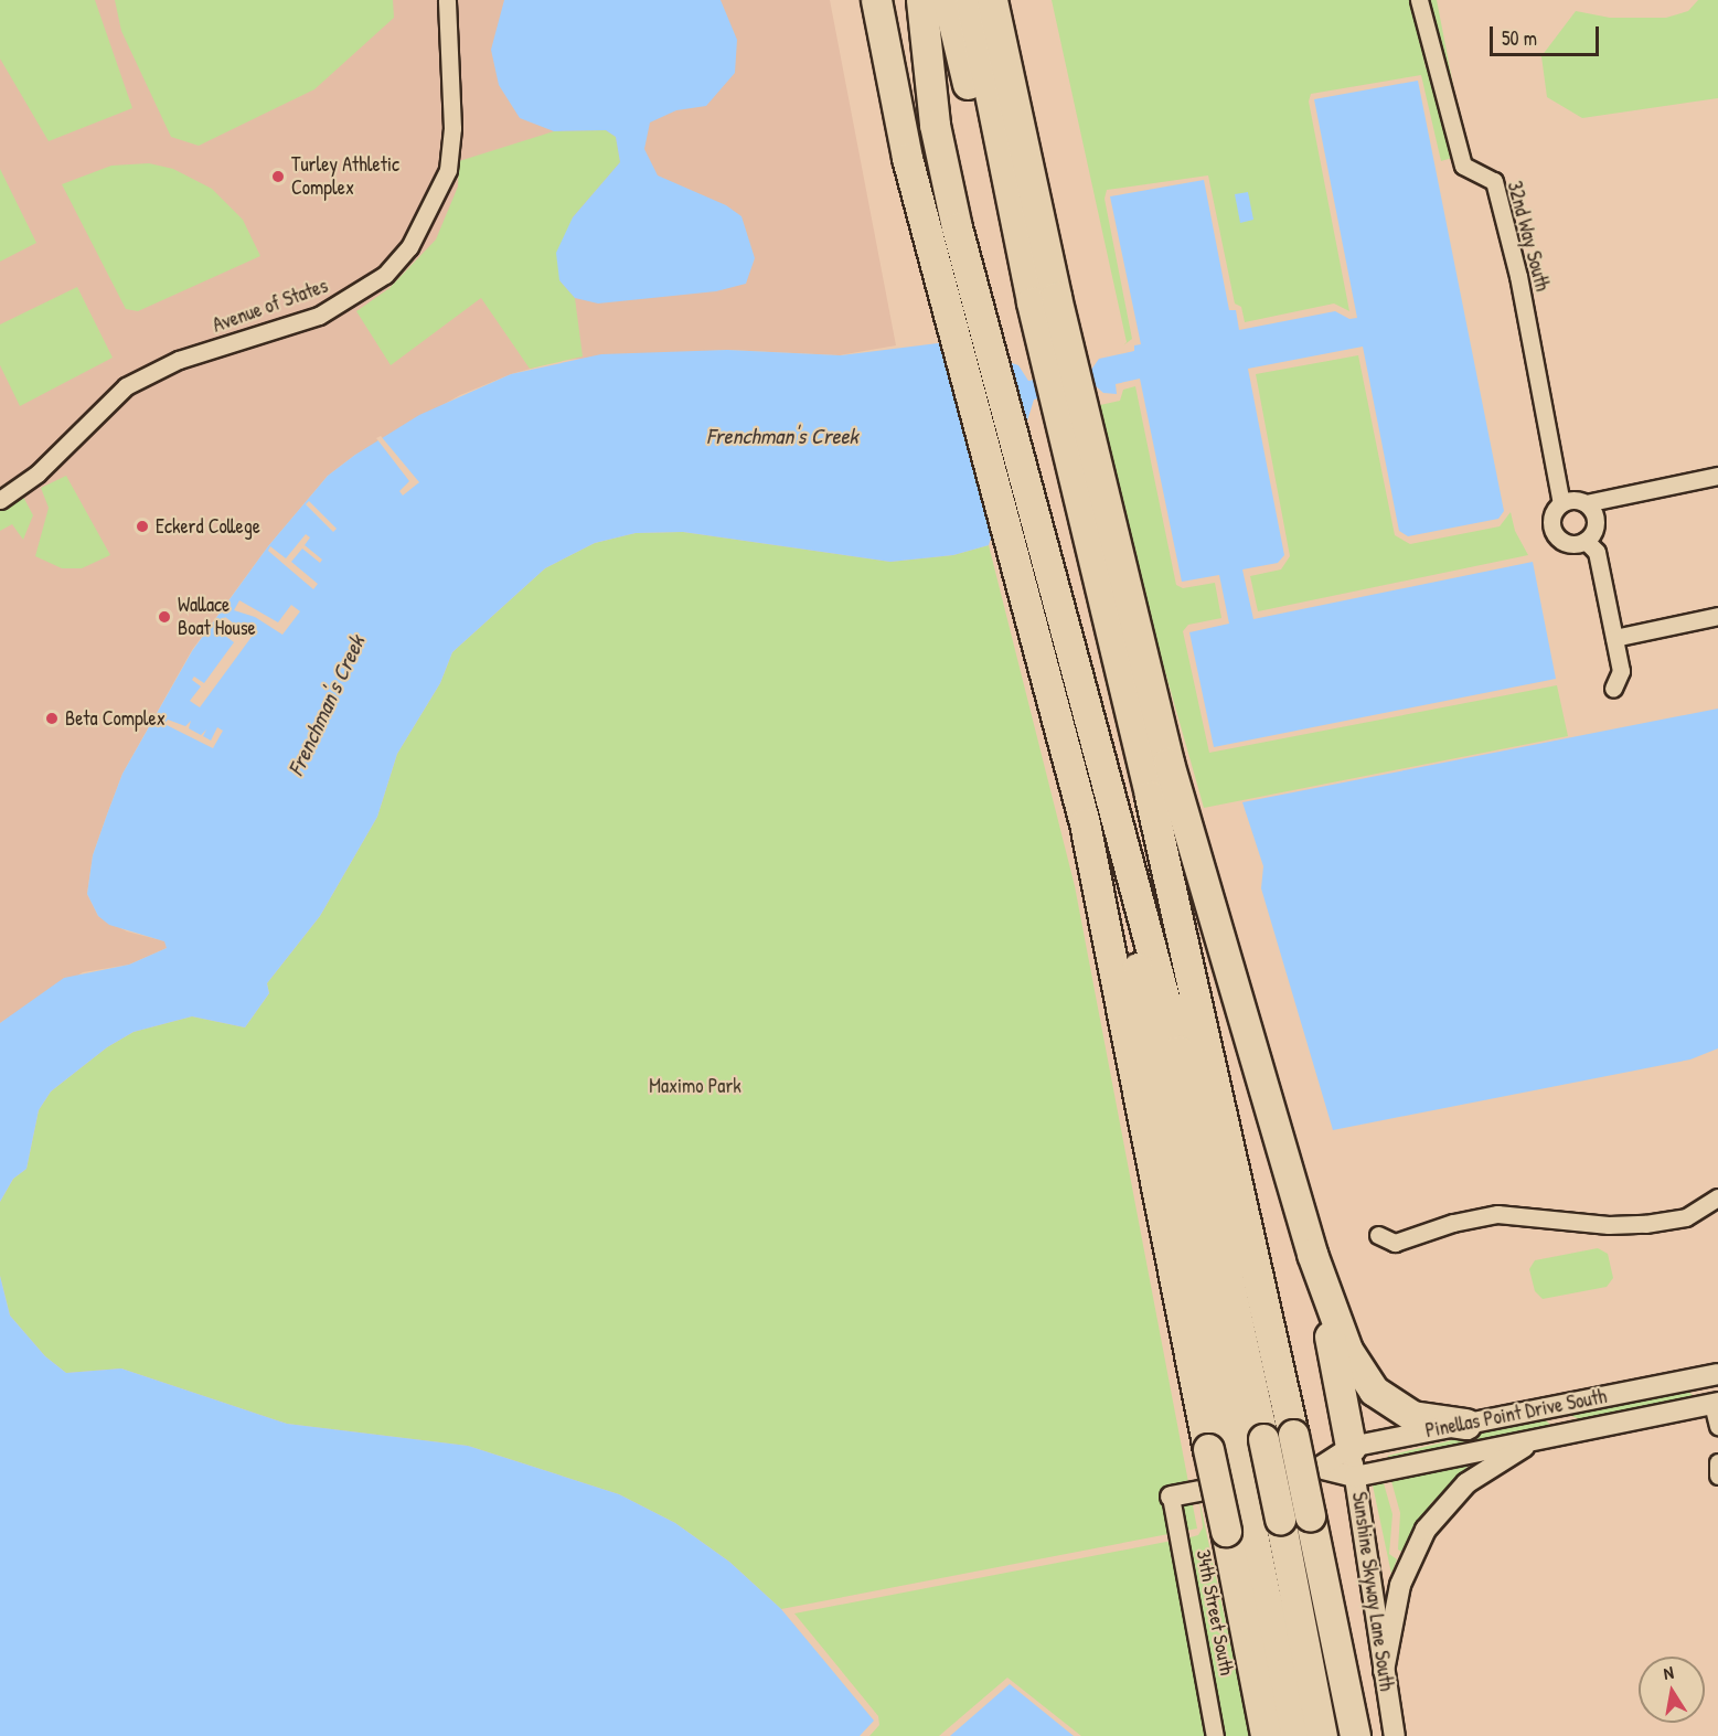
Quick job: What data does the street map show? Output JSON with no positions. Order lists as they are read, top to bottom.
{
  "streets": {
    "street": [
      "32nd Way South",
      "Avenue of States",
      "Pinellas Point Drive South",
      "Sunshine Skyway Lane South",
      "34th Street South"
    ]
  },
  "crossings": [
    ["Pinellas Point Drive South", "Sunshine Skyway Lane South"],
    ["Pinellas Point Drive South", "34th Street South"]
  ],
  "water": ["Frenchman's Creek"],
  "parks": ["Maximo Park"],
  "places": [
    "Turley Athletic Complex",
    "Eckerd College",
    "Wallace Boat House",
    "Beta Complex"
  ],
  "scale_bar": "50 m",
  "north": "top"
}
